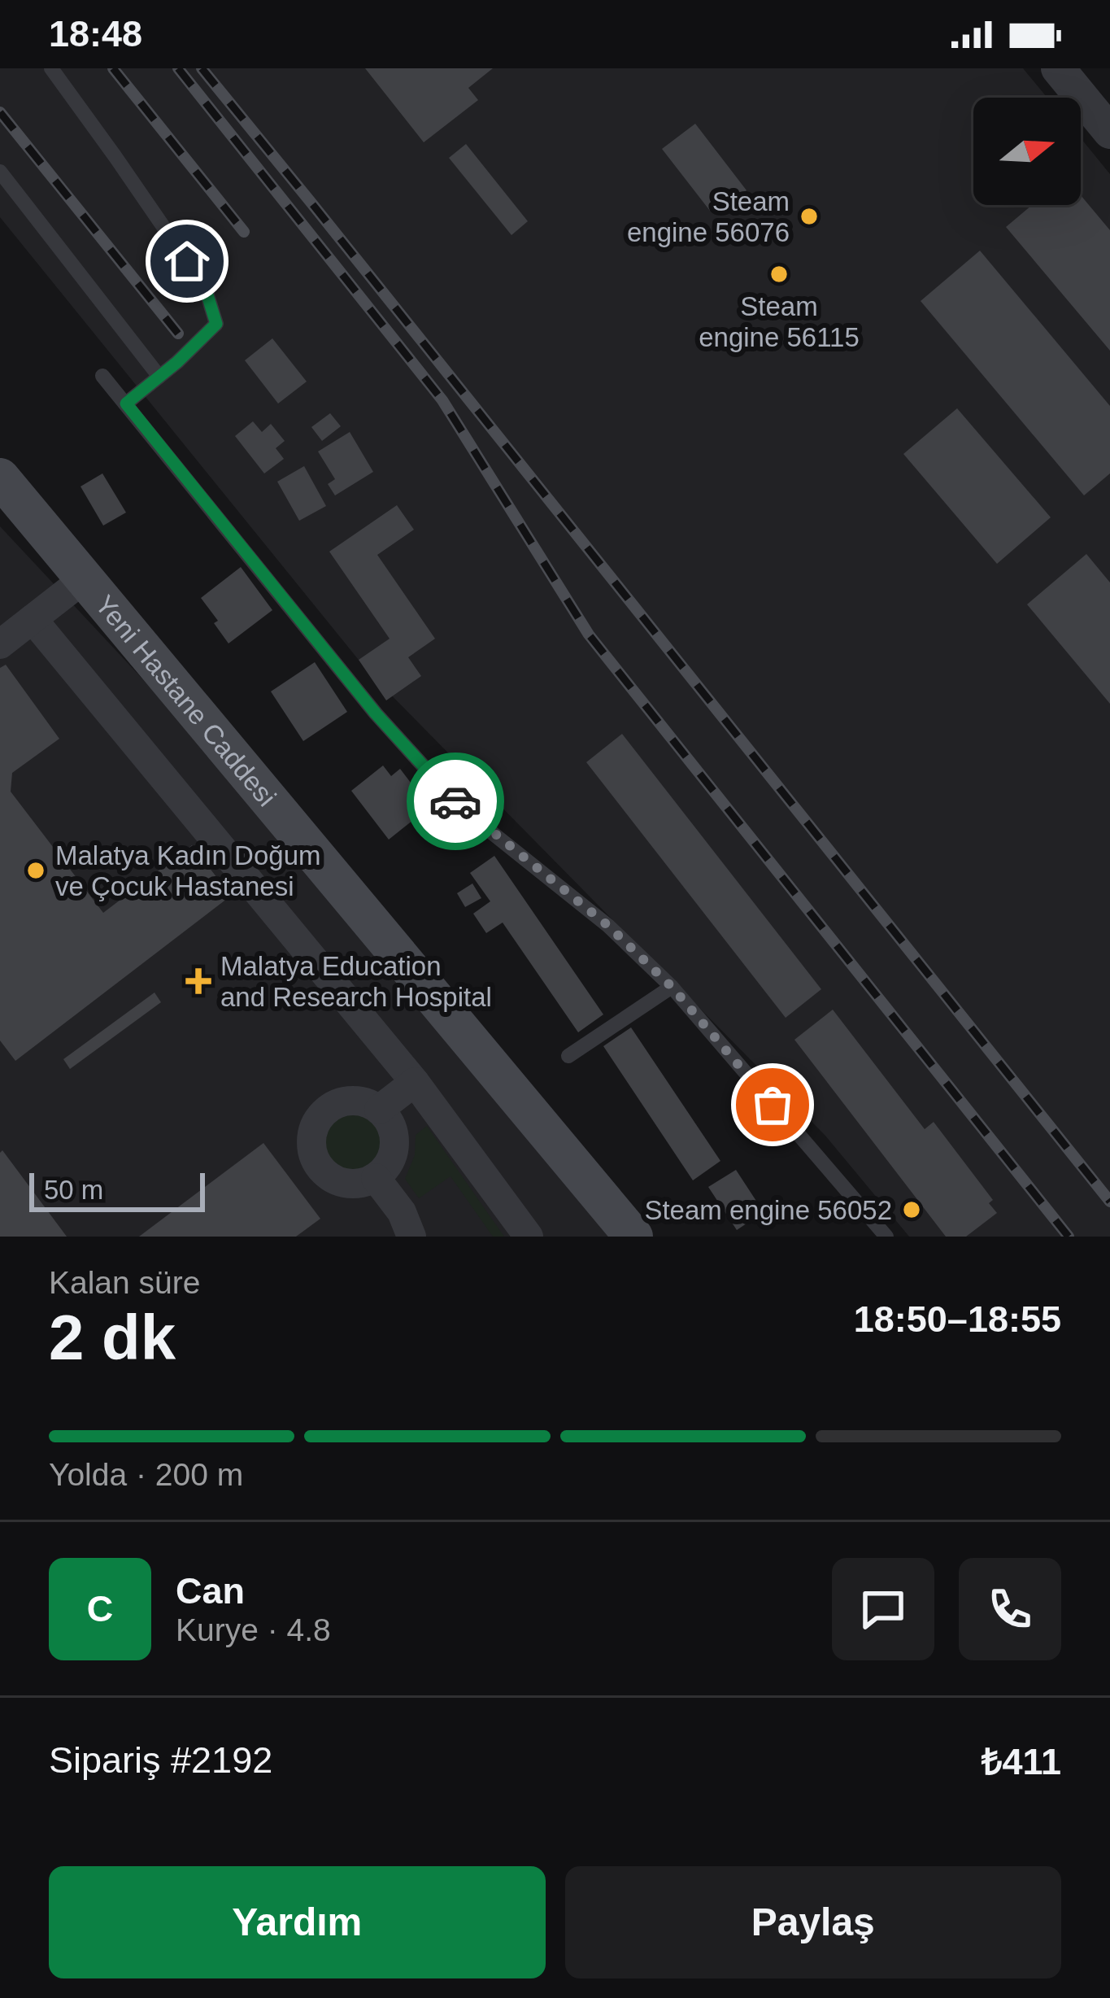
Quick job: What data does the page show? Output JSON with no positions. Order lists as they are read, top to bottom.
{
  "streets": {
    "main road": ["Yeni Hastane Caddesi"]
  },
  "places": {
    "other": [
      "Steam engine 56076",
      "Steam engine 56115",
      "Malatya Kadın Doğum ve Çocuk Hastanesi",
      "Steam engine 56052"
    ],
    "health": ["Malatya Education and Research Hospital"]
  },
  "scale_bar": "50 m",
  "north": "right",
  "page": {
    "status": "18:48",
    "scale": "50 m",
    "heading": ["2 dk", "Kalan süre", "18:50–18:55"],
    "panel": [
      "Can",
      "Kurye · 4.8",
      "Sipariş #2192",
      "₺411"
    ],
    "bar": "Yolda · 200 m",
    "round": "C",
    "buttons": ["Yardım", "Paylaş"]
  }
}
